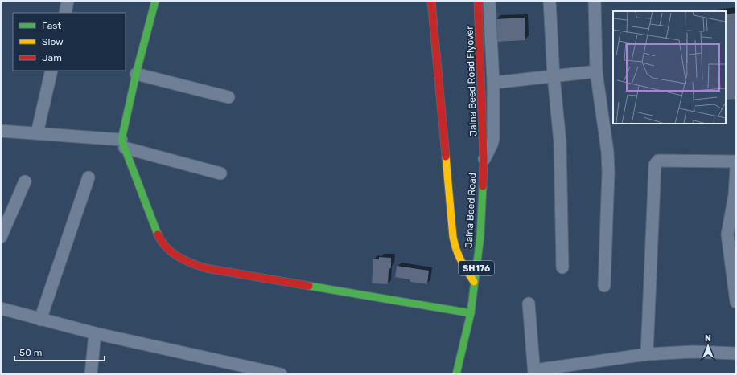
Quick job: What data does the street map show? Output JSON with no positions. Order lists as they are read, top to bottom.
{
  "streets": {
    "street": ["Jalna Beed Road Flyover", "Jalna Beed Road", "SH176"]
  },
  "crossings": [
    ["Jalna Beed Road Flyover", "Jalna Beed Road"]
  ],
  "legend": ["Fast", "Slow", "Jam"],
  "scale_bar": "50 m",
  "north": "top"
}
